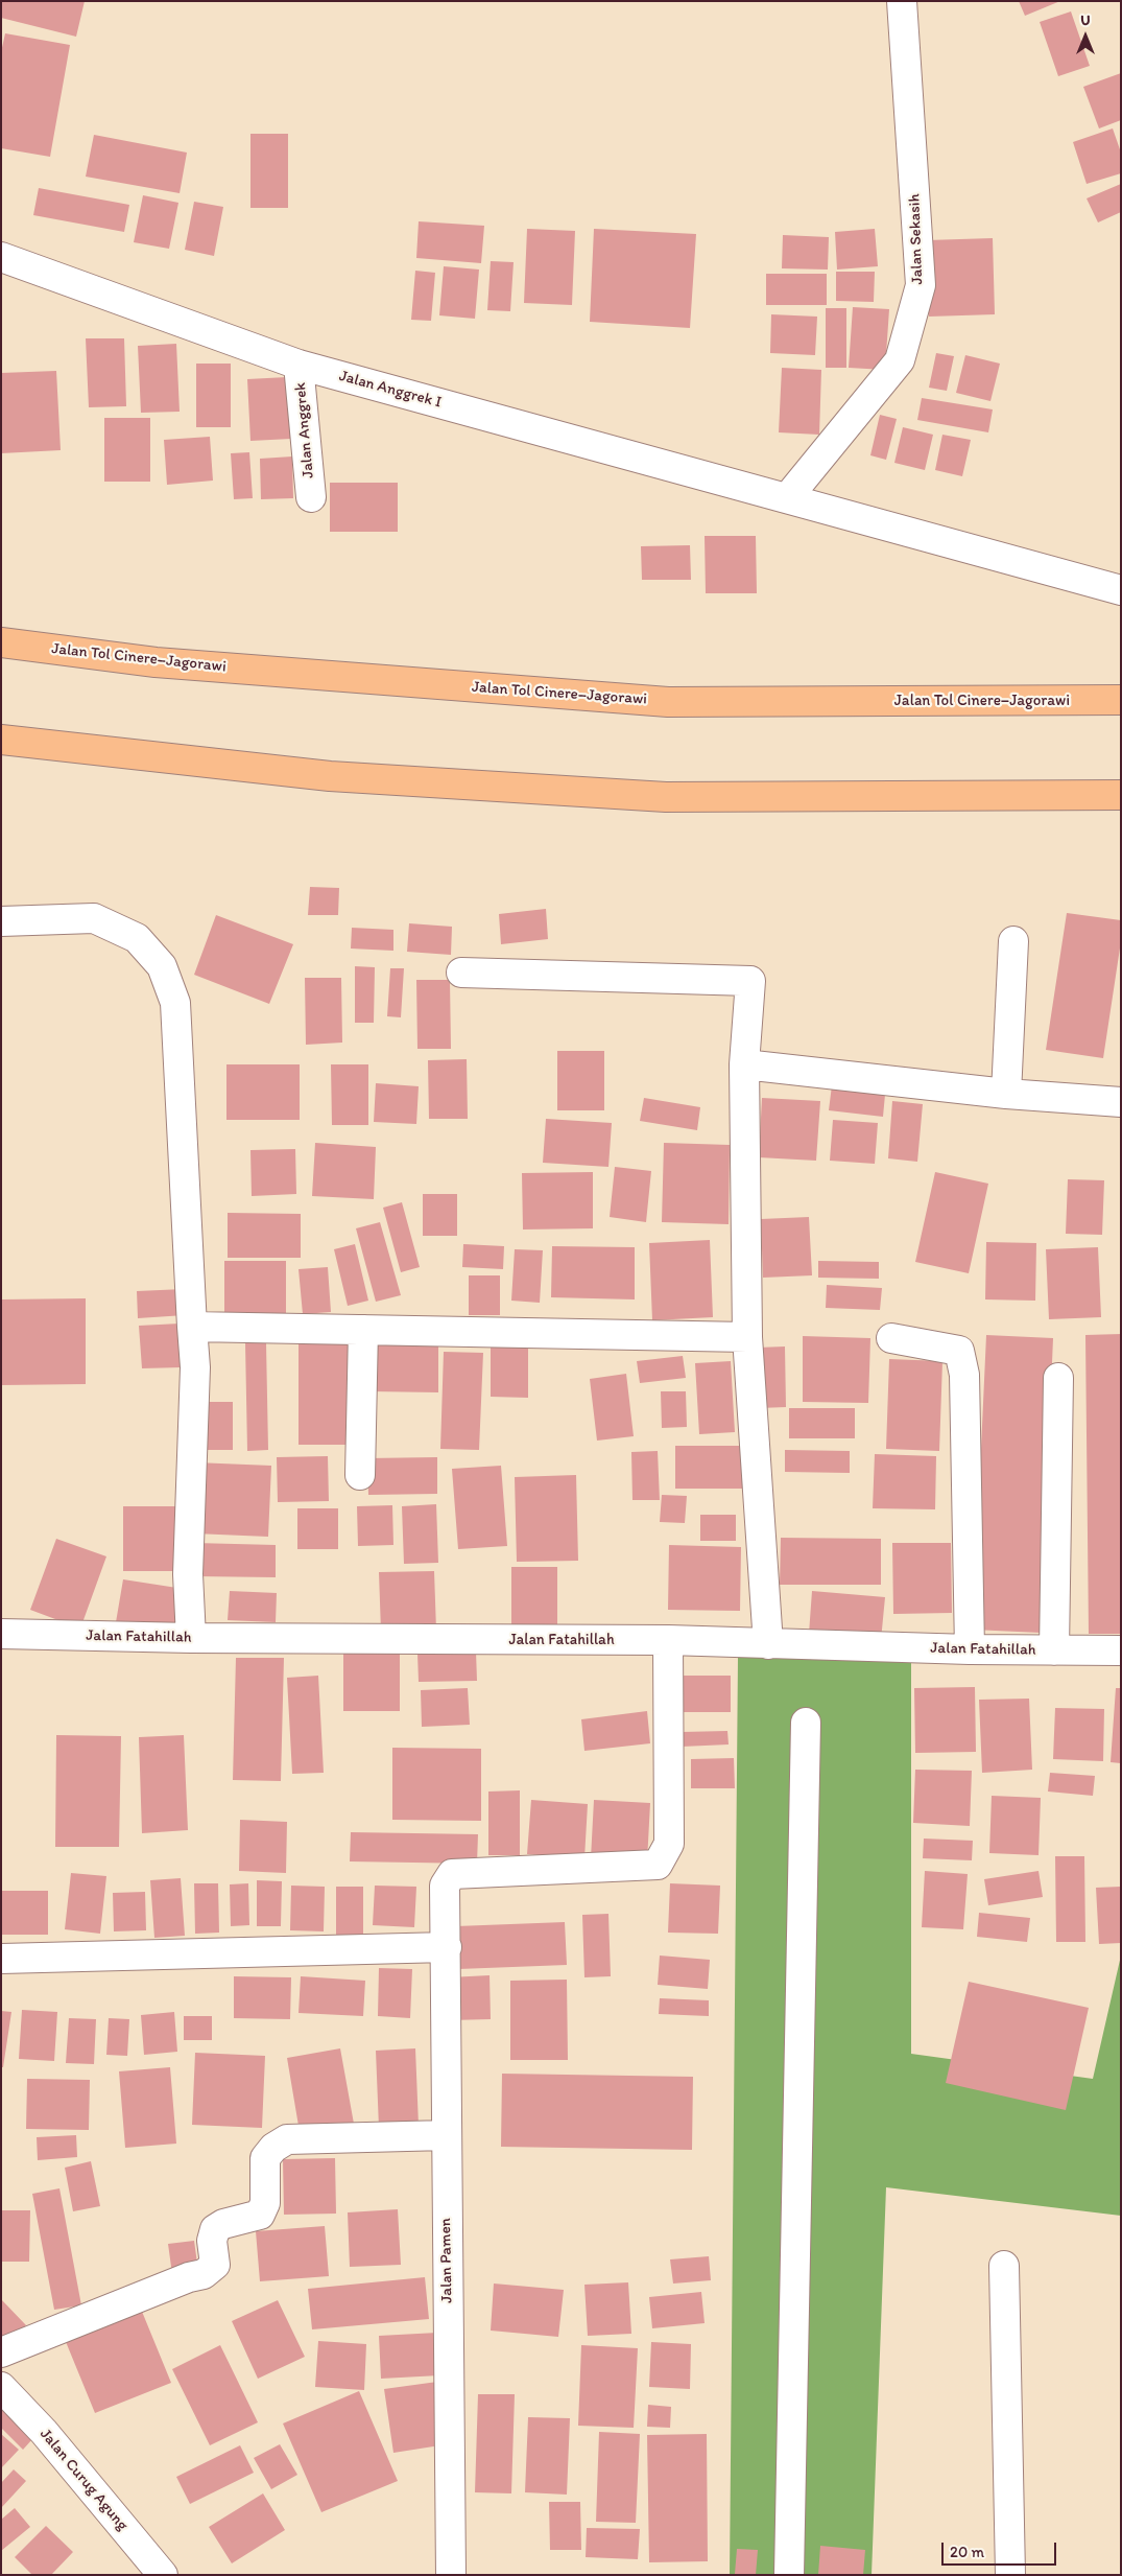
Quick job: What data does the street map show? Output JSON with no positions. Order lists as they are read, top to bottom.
{
  "streets": {
    "highway": ["Jalan Tol Cinere–Jagorawi"],
    "street": [
      "Jalan Sekasih",
      "Jalan Anggrek I",
      "Jalan Anggrek",
      "Jalan Fatahillah",
      "Jalan Pamen",
      "Jalan Curug Agung"
    ]
  },
  "crossings": [
    ["Jalan Sekasih", "Jalan Anggrek I"],
    ["Jalan Anggrek I", "Jalan Anggrek"],
    ["Jalan Fatahillah", "Jalan Pamen"]
  ],
  "scale_bar": "20 m",
  "north": "top"
}
